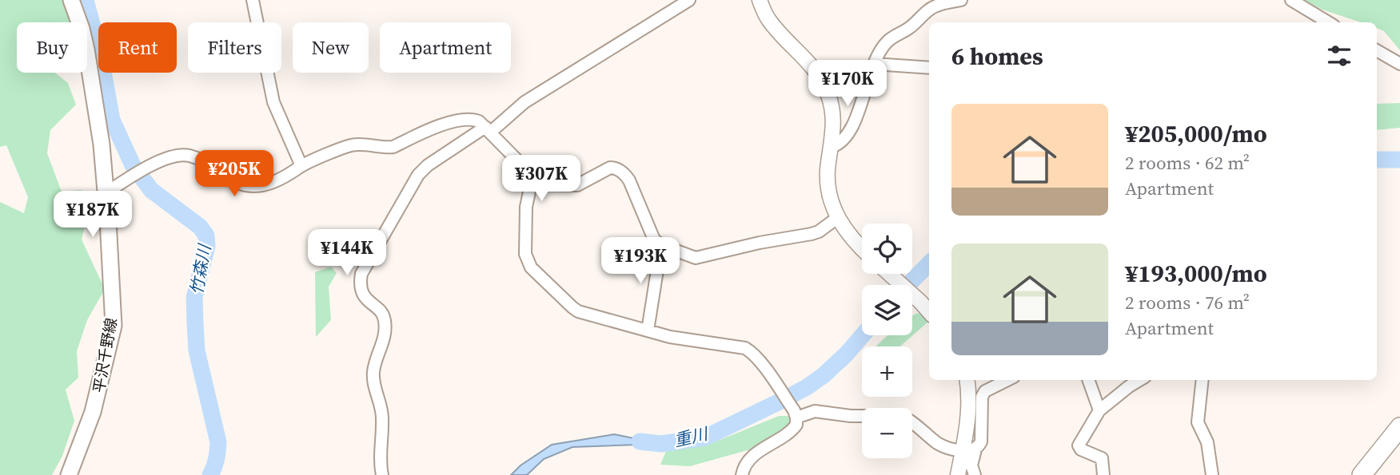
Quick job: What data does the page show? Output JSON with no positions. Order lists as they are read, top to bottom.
{
  "streets": {
    "main road": ["平沢千野線"]
  },
  "water": ["竹森川", "重川"],
  "page": {
    "chip": [
      "Buy",
      "Rent",
      "Filters",
      "New",
      "Apartment"
    ],
    "heading": "6 homes",
    "price": [
      "¥170K",
      "¥205K",
      "¥307K",
      "¥187K",
      "¥144K",
      "¥193K"
    ],
    "list": [
      {
        "name": "¥205,000/mo",
        "note": "2 rooms · 62 m² · Apartment"
      },
      {
        "name": "¥193,000/mo",
        "note": "2 rooms · 76 m² · Apartment"
      }
    ],
    "map_buttons": ["+", "−"]
  }
}
